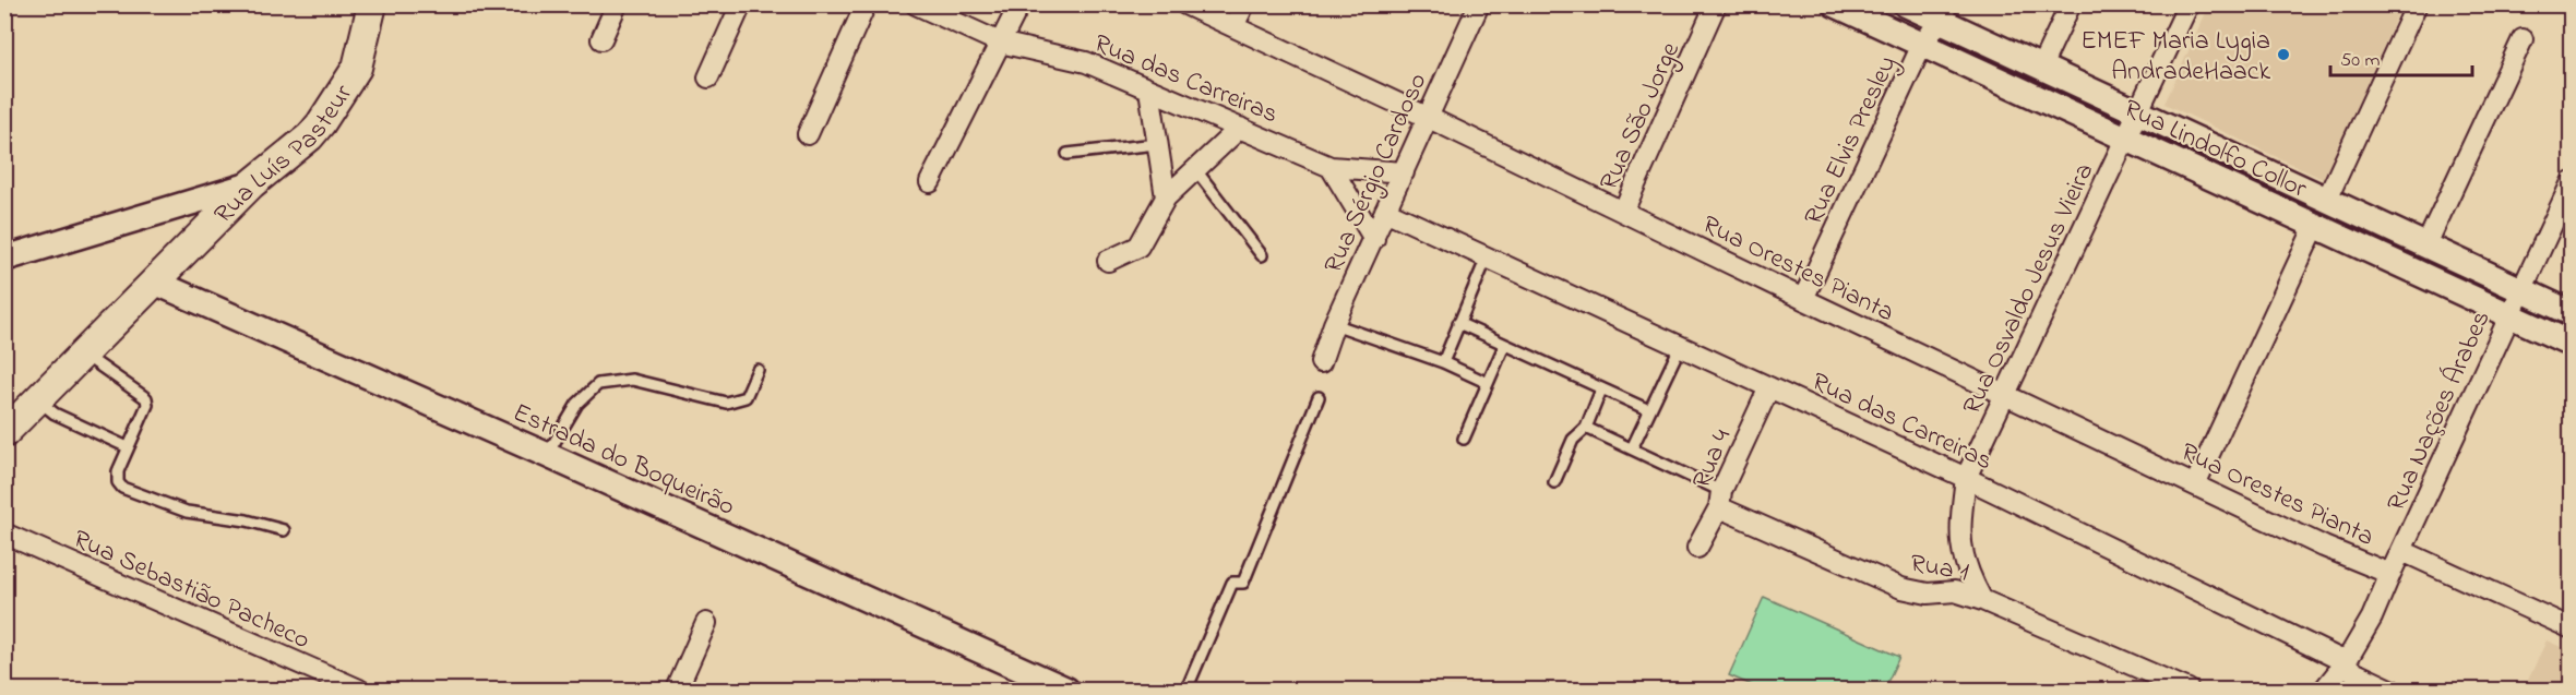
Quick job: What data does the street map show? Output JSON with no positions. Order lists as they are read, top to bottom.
{
  "streets": {
    "main road": ["Rua Luís Pasteur"],
    "street": [
      "Rua das Carreiras",
      "Rua São Jorge",
      "Rua Elvis Presley",
      "Rua Lindolfo Collor",
      "Rua Sérgio Cardoso",
      "Rua Orestes Pianta",
      "Rua Osvaldo Jesus Vieira",
      "Rua Nações Árabes",
      "Estrada do Boqueirão",
      "Rua 4",
      "Rua 1",
      "Rua Sebastião Pacheco"
    ]
  },
  "crossings": [
    ["Rua das Carreiras", "Rua Sérgio Cardoso"],
    ["Rua das Carreiras", "Rua Osvaldo Jesus Vieira"],
    ["Rua das Carreiras", "Rua Nações Árabes"],
    ["Rua das Carreiras", "Rua 4"],
    ["Rua São Jorge", "Rua Orestes Pianta"],
    ["Rua Elvis Presley", "Rua Lindolfo Collor"],
    ["Rua Elvis Presley", "Rua Orestes Pianta"],
    ["Rua Lindolfo Collor", "Rua Osvaldo Jesus Vieira"],
    ["Rua Lindolfo Collor", "Rua Nações Árabes"],
    ["Rua Luís Pasteur", "Estrada do Boqueirão"],
    ["Rua Sérgio Cardoso", "Rua Orestes Pianta"],
    ["Rua Orestes Pianta", "Rua Osvaldo Jesus Vieira"],
    ["Rua Orestes Pianta", "Rua Nações Árabes"],
    ["Rua Osvaldo Jesus Vieira", "Rua 1"],
    ["Rua 4", "Rua 1"]
  ],
  "places": ["EMEF Maria Lygia AndradeHaack"],
  "scale_bar": "50 m"
}
